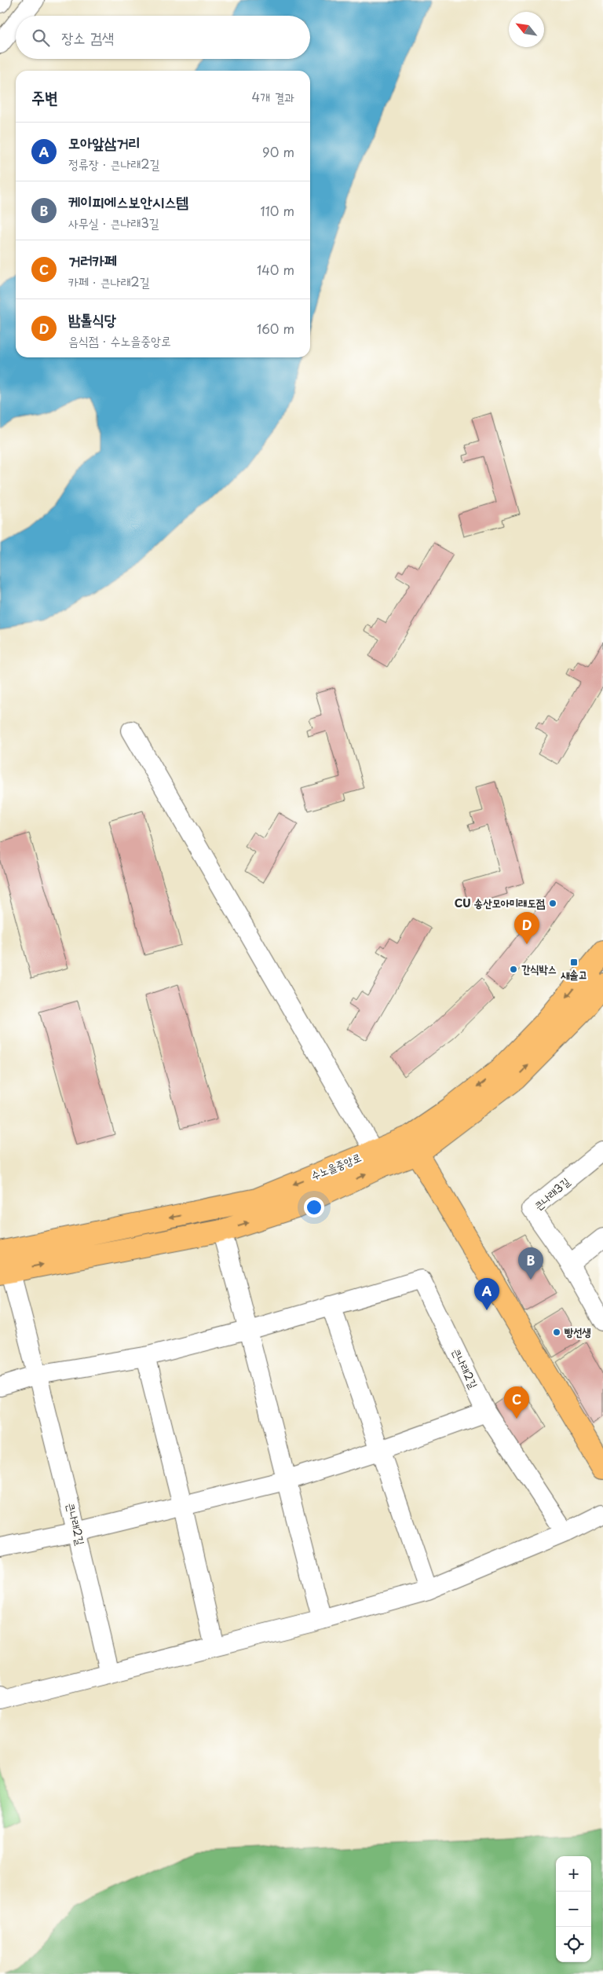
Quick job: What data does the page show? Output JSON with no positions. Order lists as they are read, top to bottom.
{
  "streets": {
    "main road": ["수노을중앙로"],
    "street": ["큰나래3길", "큰나래2길"]
  },
  "crossings": [
    ["수노을중앙로", "큰나래2길"]
  ],
  "places": {
    "other": ["CU 송산모아미래도점", "간식박스", "빵선생"],
    "transit": ["새솔고"]
  },
  "north": "top left",
  "page": {
    "search": "장소 검색",
    "heading": ["주변", "4개 결과"],
    "list": [
      {
        "mark": "A",
        "name": "모아앞삼거리",
        "note": "정류장 · 큰나래2길",
        "value": "90 m"
      },
      {
        "mark": "B",
        "name": "케이피에스보안시스템",
        "note": "사무실 · 큰나래3길",
        "value": "110 m"
      },
      {
        "mark": "C",
        "name": "거러카페",
        "note": "카페 · 큰나래2길",
        "value": "140 m"
      },
      {
        "mark": "D",
        "name": "밤톨식당",
        "note": "음식점 · 수노을중앙로",
        "value": "160 m"
      }
    ],
    "pins": [
      "D",
      "B",
      "A",
      "C"
    ],
    "map_buttons": ["+", "−"]
  }
}
